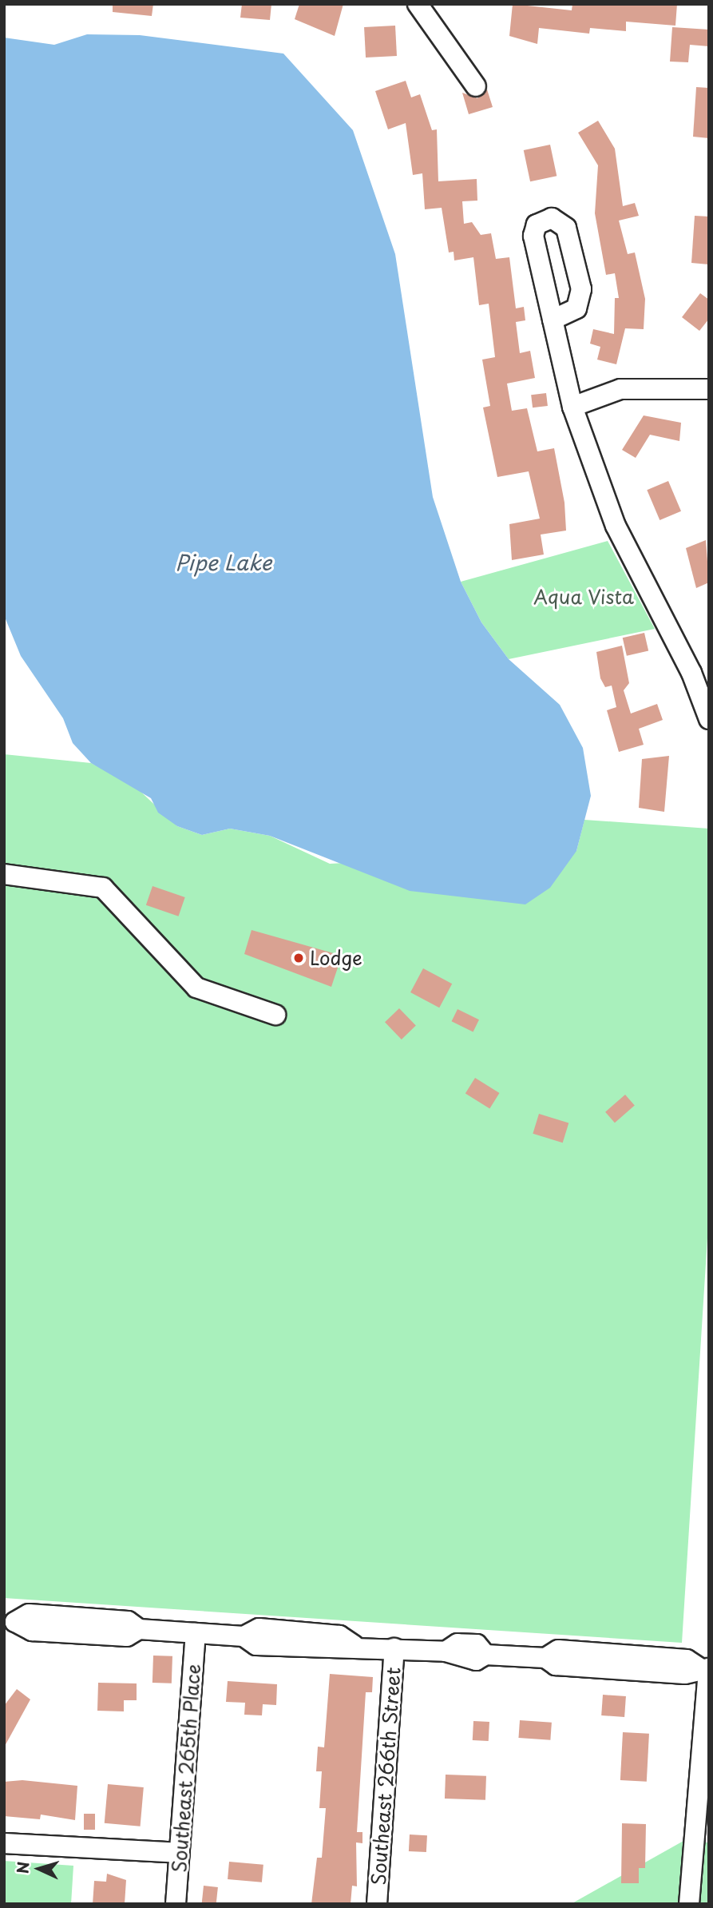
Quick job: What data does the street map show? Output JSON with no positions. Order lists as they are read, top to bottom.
{
  "streets": {
    "street": ["Southeast 265th Place", "Southeast 266th Street"]
  },
  "water": ["Pipe Lake"],
  "parks": ["Aqua Vista"],
  "places": ["Lodge"],
  "north": "left"
}
